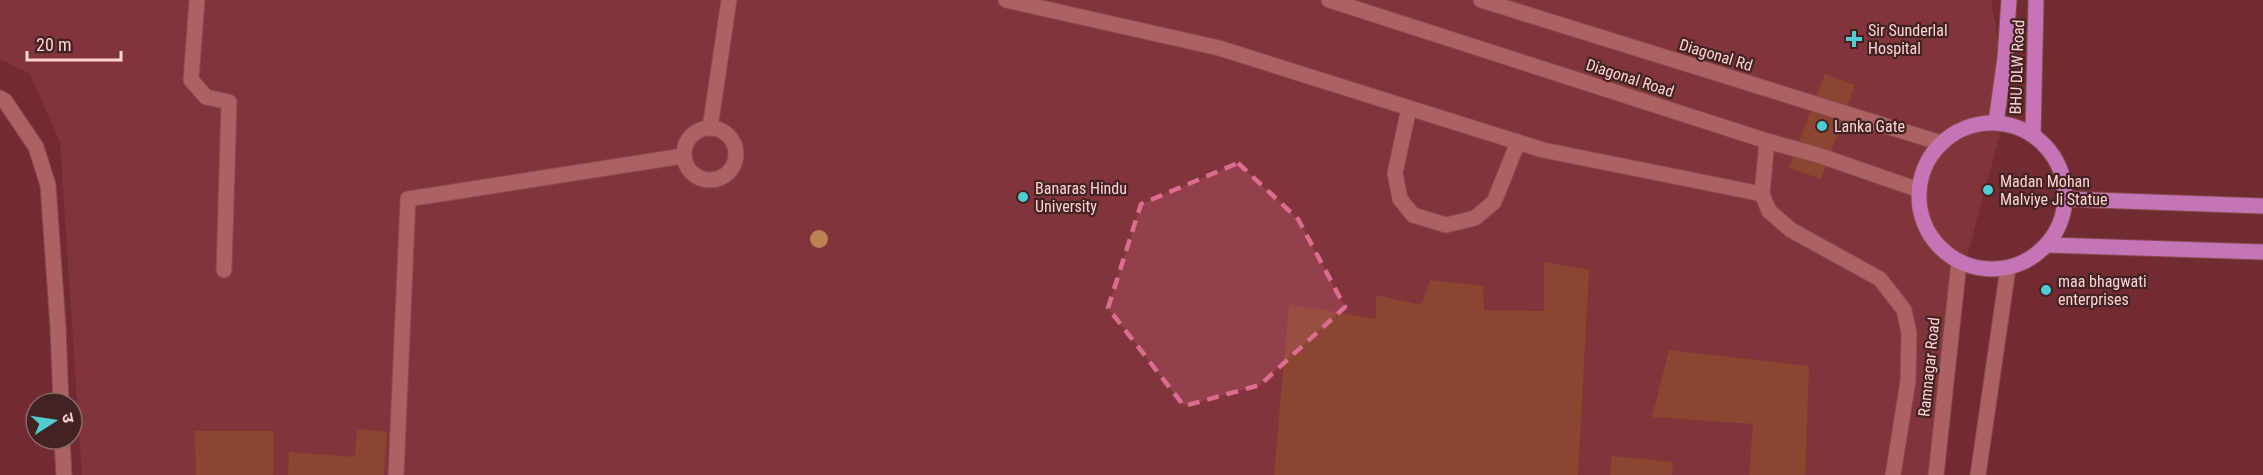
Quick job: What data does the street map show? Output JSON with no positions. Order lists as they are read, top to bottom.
{
  "streets": {
    "main road": [
      "Diagonal Rd",
      "BHU DLW Road",
      "Diagonal Road",
      "Ramnagar Road"
    ]
  },
  "crossings": [
    ["Diagonal Rd", "BHU DLW Road"],
    ["Diagonal Rd", "Diagonal Road"],
    ["Diagonal Rd", "Ramnagar Road"],
    ["BHU DLW Road", "Diagonal Road"],
    ["BHU DLW Road", "Ramnagar Road"],
    ["Diagonal Road", "Ramnagar Road"]
  ],
  "places": {
    "health": ["Sir Sunderlal Hospital"],
    "other": [
      "Lanka Gate",
      "Madan Mohan Malviye Ji Statue",
      "Banaras Hindu University",
      "maa bhagwati enterprises"
    ]
  },
  "scale_bar": "20 m",
  "north": "right"
}
